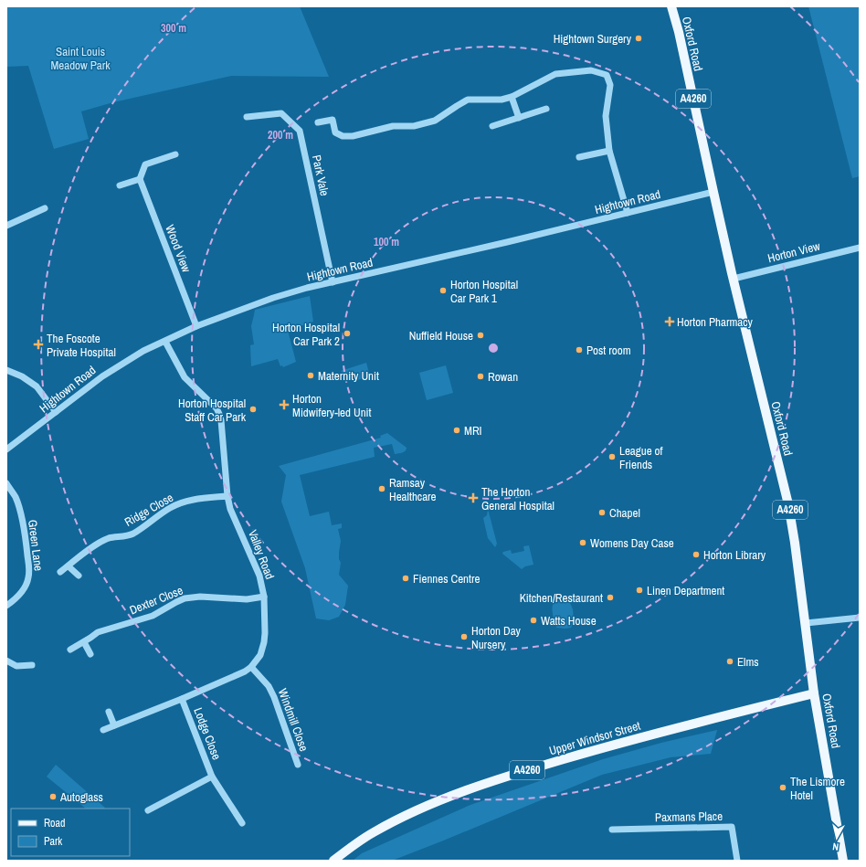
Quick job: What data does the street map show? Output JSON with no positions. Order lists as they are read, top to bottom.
{
  "streets": {
    "main road": ["Oxford Road", "A4260", "Upper Windsor Street"],
    "street": [
      "Park Vale",
      "Hightown Road",
      "Wood View",
      "Horton View",
      "Ridge Close",
      "Green Lane",
      "Valley Road",
      "Dexter Close",
      "Windmill Close",
      "Lodge Close",
      "Paxmans Place"
    ]
  },
  "crossings": [
    ["Oxford Road", "Hightown Road"],
    ["Oxford Road", "Horton View"],
    ["Oxford Road", "Upper Windsor Street"],
    ["Park Vale", "Hightown Road"],
    ["Hightown Road", "Wood View"],
    ["Hightown Road", "Valley Road"],
    ["Ridge Close", "Valley Road"],
    ["Valley Road", "Dexter Close"],
    ["Valley Road", "Windmill Close"],
    ["Valley Road", "Lodge Close"]
  ],
  "parks": ["Saint Louis Meadow Park"],
  "places": {
    "other": [
      "Hightown Surgery",
      "Horton Hospital Car Park 1",
      "Horton Hospital Car Park 2",
      "Nuffield House",
      "Post room",
      "Maternity Unit",
      "Rowan",
      "Horton Hospital Staff Car Park",
      "MRI",
      "League of Friends",
      "Ramsay Healthcare",
      "Chapel",
      "Womens Day Case",
      "Horton Library",
      "Fiennes Centre",
      "Linen Department",
      "Kitchen/Restaurant",
      "Watts House",
      "Horton Day Nursery",
      "Elms",
      "The Lismore Hotel",
      "Autoglass"
    ],
    "health": [
      "Horton Pharmacy",
      "The Foscote Private Hospital",
      "Horton Midwifery-led Unit",
      "The Horton General Hospital"
    ]
  },
  "legend": ["Road", "Park"],
  "north": "bottom",
  "rings": ["300 m", "200 m", "100 m"]
}
